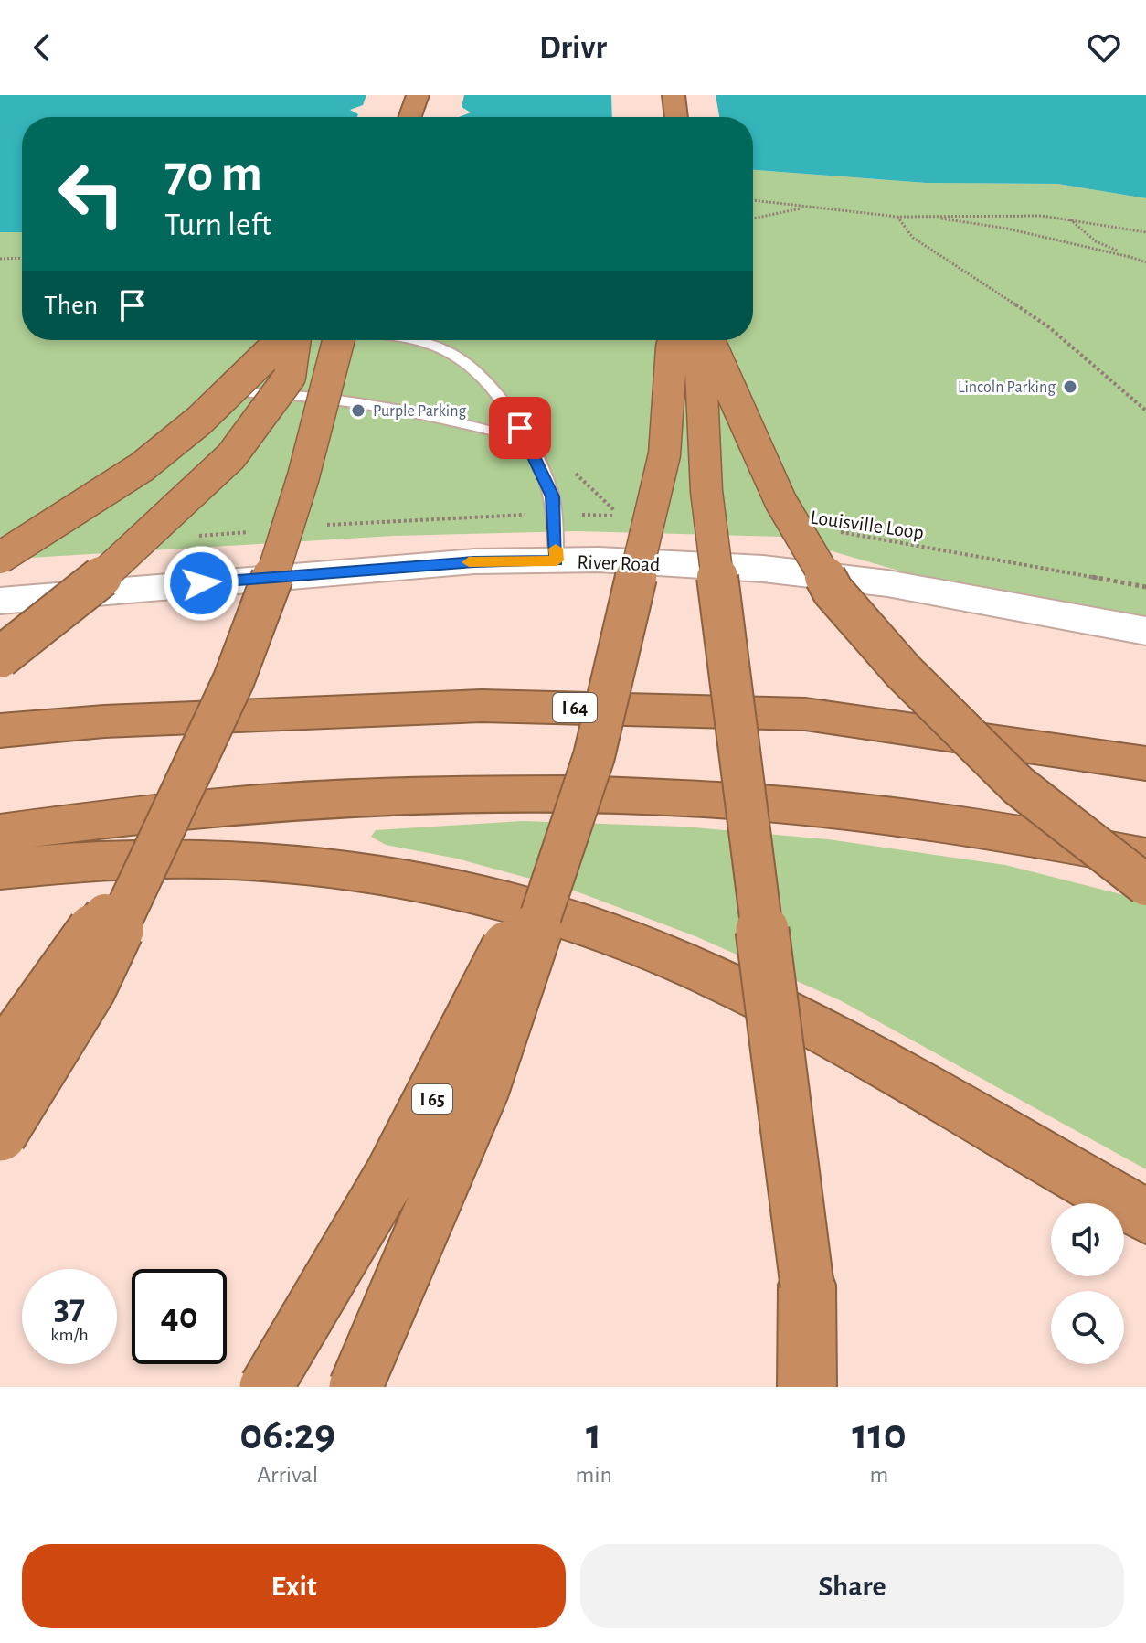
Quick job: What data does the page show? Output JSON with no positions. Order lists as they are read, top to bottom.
{
  "streets": {
    "highway": ["I 64", "I 65"],
    "street": ["River Road"],
    "path": ["Louisville Loop"]
  },
  "places": ["Lincoln Parking", "Purple Parking"],
  "page": {
    "header": "Drivr",
    "turn": ["70 m", "Turn left"],
    "then": "Then",
    "speed": "37 km/h",
    "limit": "40",
    "eta": [
      "06:29",
      "Arrival",
      "1",
      "min",
      "110",
      "m"
    ],
    "buttons": ["Exit", "Share"]
  }
}
